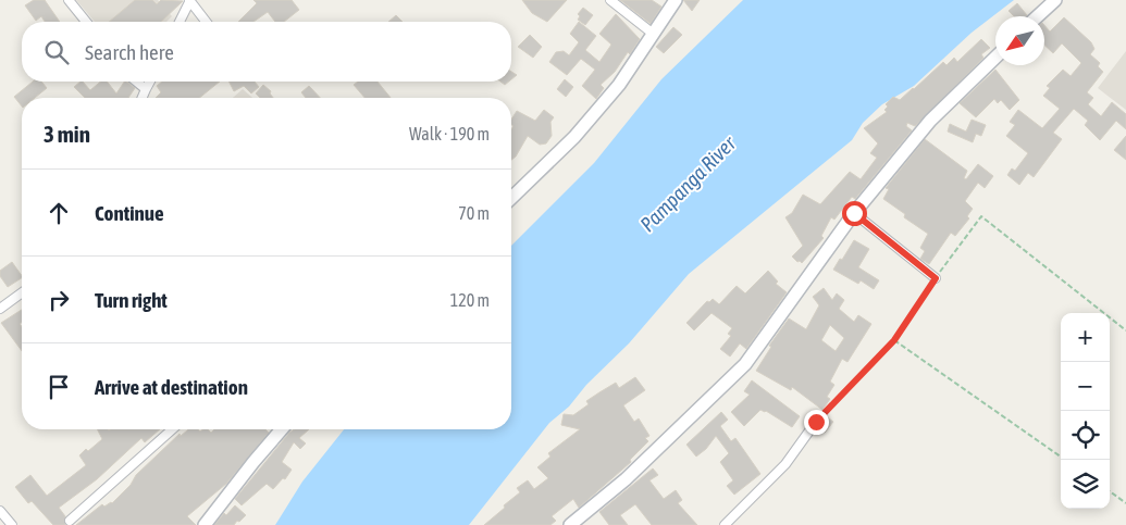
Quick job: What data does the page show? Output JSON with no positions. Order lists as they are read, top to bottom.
{
  "water": ["Pampanga River"],
  "north": "bottom left",
  "page": {
    "search": "Search here",
    "heading": ["3 min", "Walk · 190 m"],
    "list": [
      ["Continue", "70 m"],
      ["Turn right", "120 m"],
      "Arrive at destination"
    ],
    "map_buttons": ["+", "−"]
  }
}
